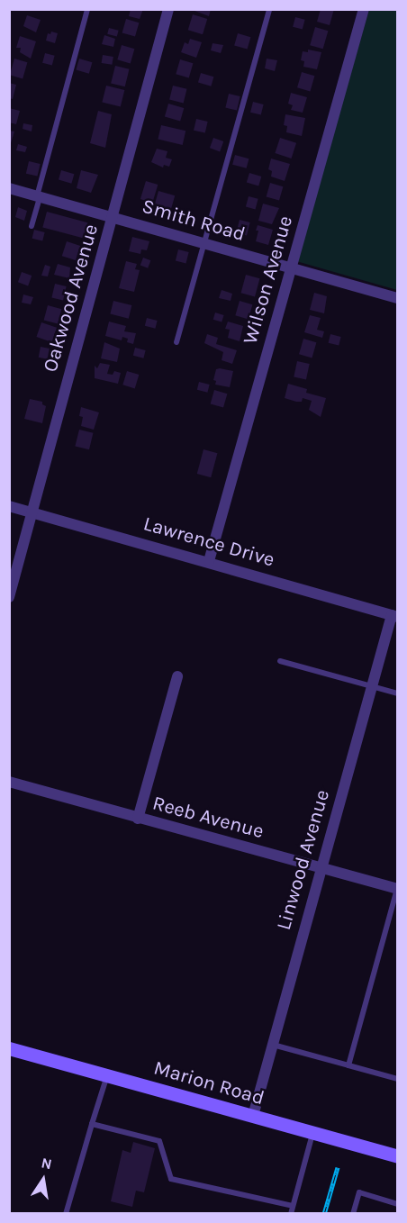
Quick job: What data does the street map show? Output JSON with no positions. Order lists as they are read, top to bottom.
{
  "streets": {
    "street": [
      "Smith Road",
      "Wilson Avenue",
      "Oakwood Avenue",
      "Lawrence Drive",
      "Reeb Avenue",
      "Linwood Avenue",
      "Marion Road"
    ]
  },
  "crossings": [
    ["Smith Road", "Wilson Avenue"],
    ["Smith Road", "Oakwood Avenue"],
    ["Wilson Avenue", "Lawrence Drive"],
    ["Oakwood Avenue", "Lawrence Drive"],
    ["Lawrence Drive", "Linwood Avenue"],
    ["Reeb Avenue", "Linwood Avenue"],
    ["Linwood Avenue", "Marion Road"]
  ],
  "north": "top"
}
